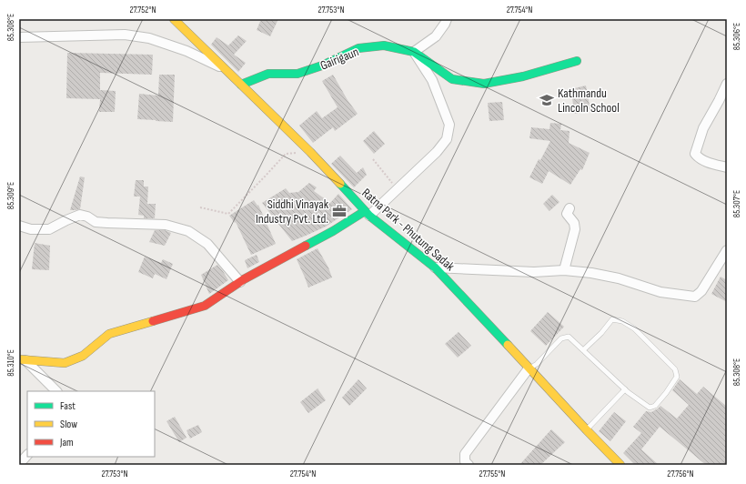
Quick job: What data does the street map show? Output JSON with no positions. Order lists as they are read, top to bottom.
{
  "streets": {
    "street": ["Gairigaun", "Ratna Park - Phutung Sadak"]
  },
  "crossings": [
    ["Gairigaun", "Ratna Park - Phutung Sadak"]
  ],
  "places": {
    "school or university": ["Kathmandu Lincoln School"],
    "office": ["Siddhi Vinayak Industry Pvt. Ltd."]
  },
  "legend": ["Fast", "Slow", "Jam"],
  "coordinates": [
    "27.752°N",
    "27.753°N",
    "27.754°N",
    "85.308°E",
    "85.306°E",
    "85.309°E",
    "85.307°E",
    "85.310°E",
    "27.755°N",
    "27.756°N"
  ]
}
